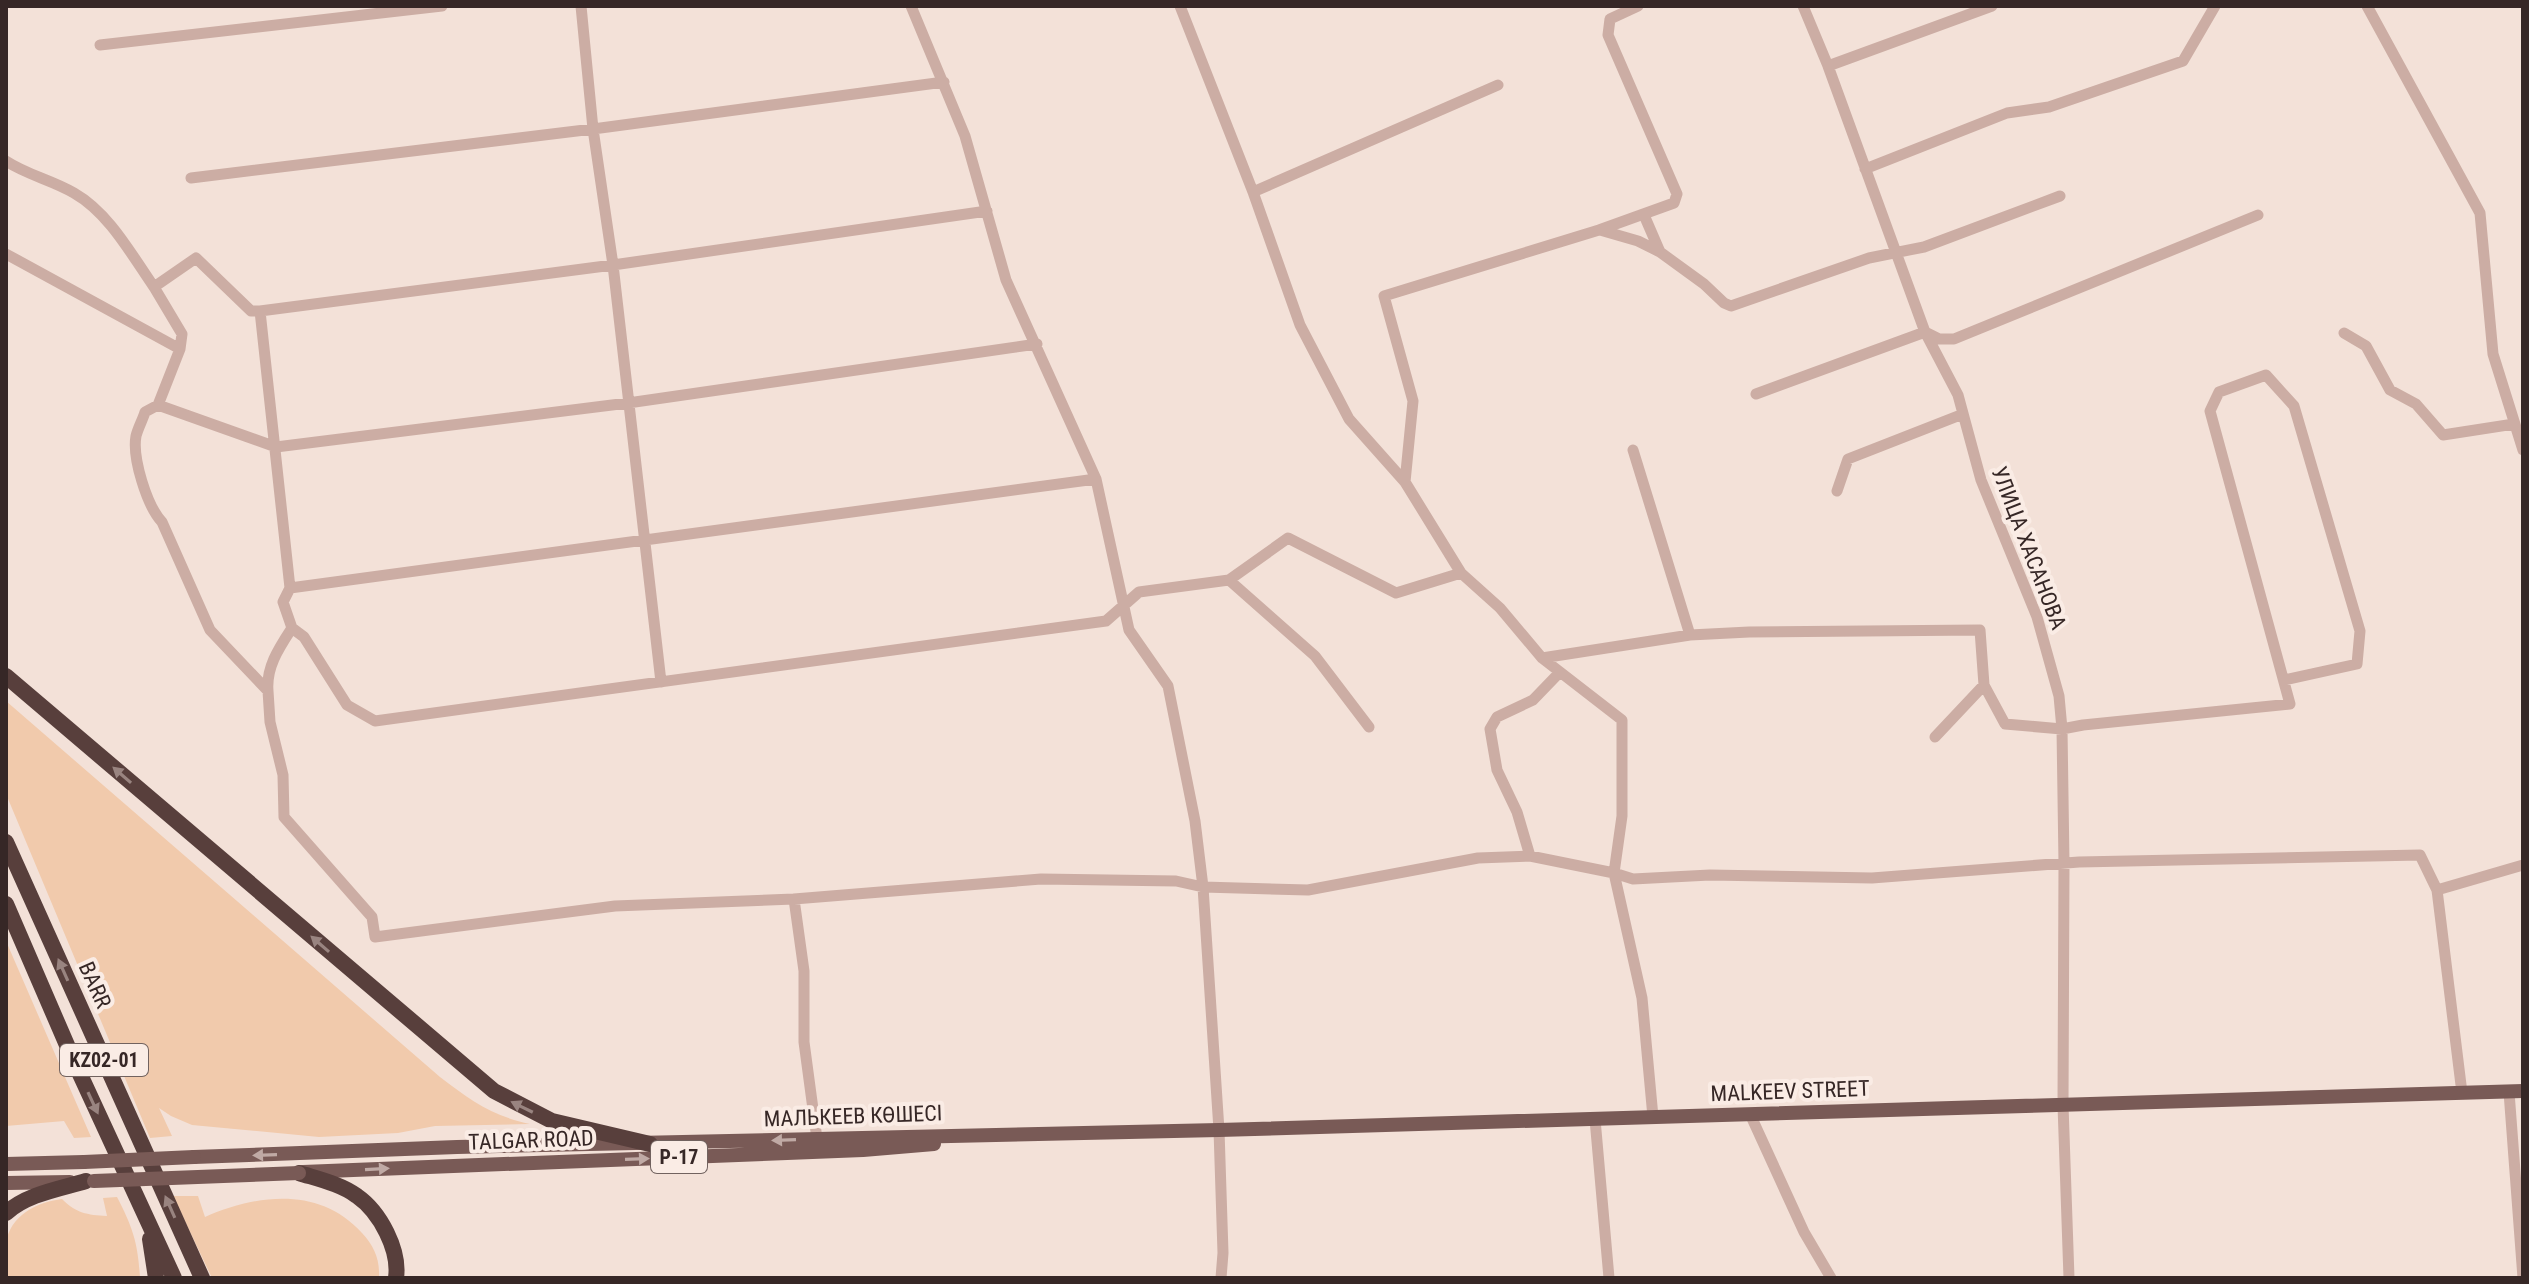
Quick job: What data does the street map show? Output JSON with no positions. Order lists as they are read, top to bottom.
{
  "streets": {
    "highway": ["BARR", "KZ02-01"],
    "main road": [
      "MALKEEV STREET",
      "МАЛЬКЕЕВ КӨШЕСІ",
      "TALGAR ROAD",
      "P-17"
    ],
    "street": ["УЛИЦА ХАСАНОВА"]
  },
  "crossings": [
    ["УЛИЦА ХАСАНОВА", "MALKEEV STREET"],
    ["MALKEEV STREET", "МАЛЬКЕЕВ КӨШЕСІ"],
    ["MALKEEV STREET", "TALGAR ROAD"],
    ["МАЛЬКЕЕВ КӨШЕСІ", "TALGAR ROAD"]
  ],
  "one_way": ["МАЛЬКЕЕВ КӨШЕСІ"]
}
